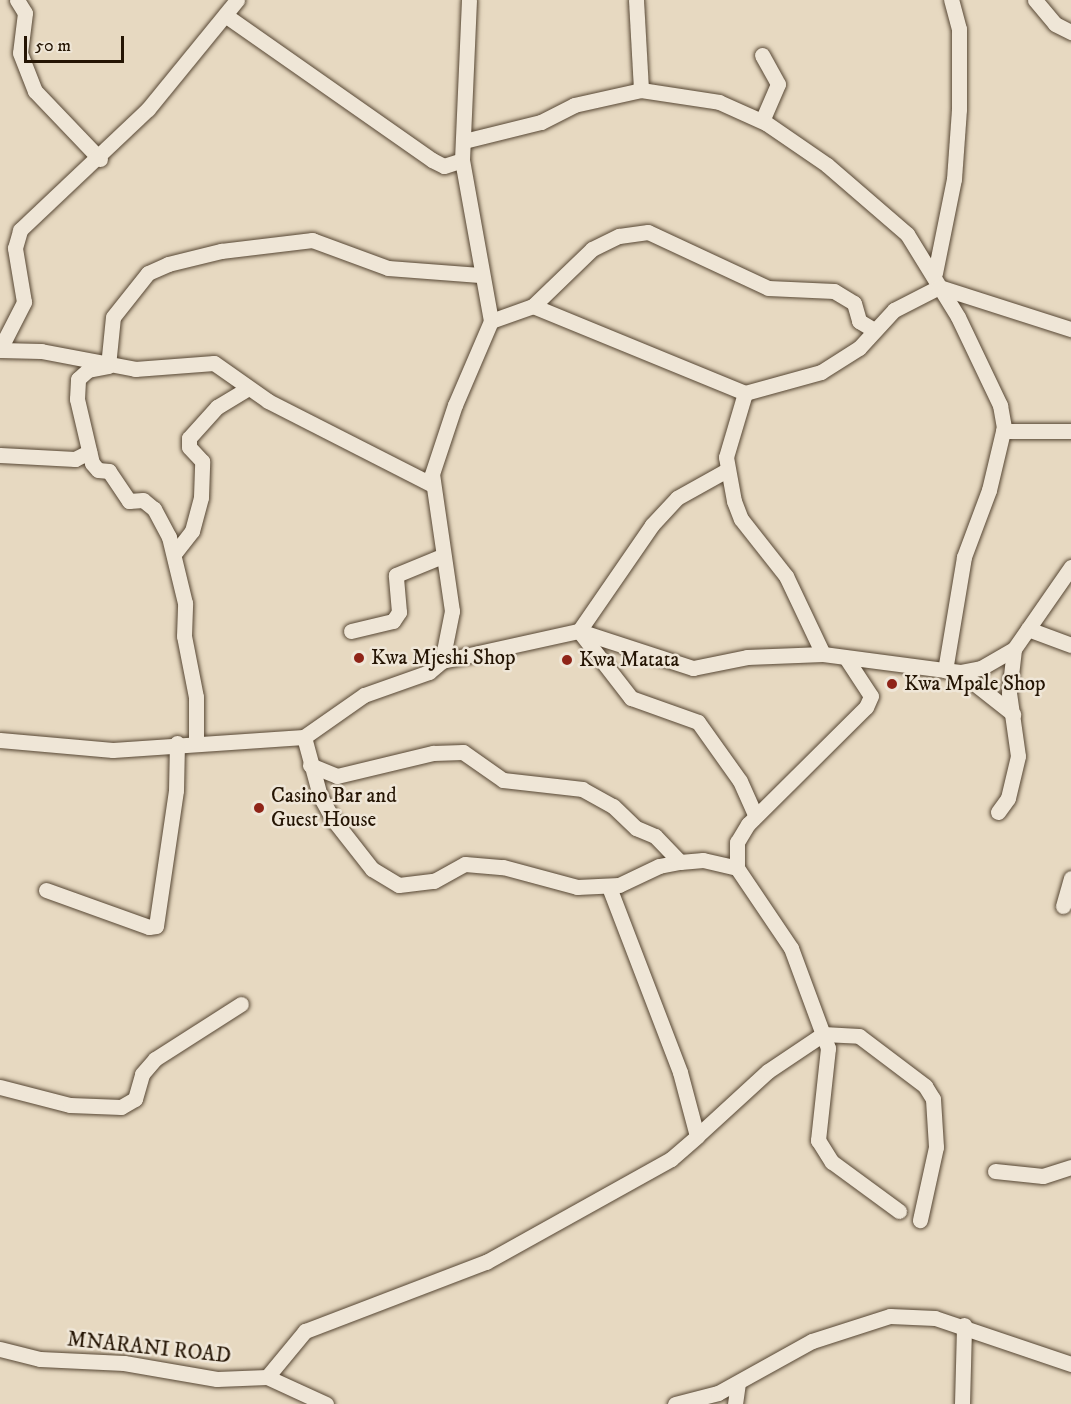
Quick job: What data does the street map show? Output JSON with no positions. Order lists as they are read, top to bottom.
{
  "streets": {
    "street": ["MNARANI ROAD"]
  },
  "places": [
    "Kwa Mjeshi Shop",
    "Kwa Matata",
    "Kwa Mpale Shop",
    "Casino Bar and Guest House"
  ],
  "scale_bar": "50 m"
}
